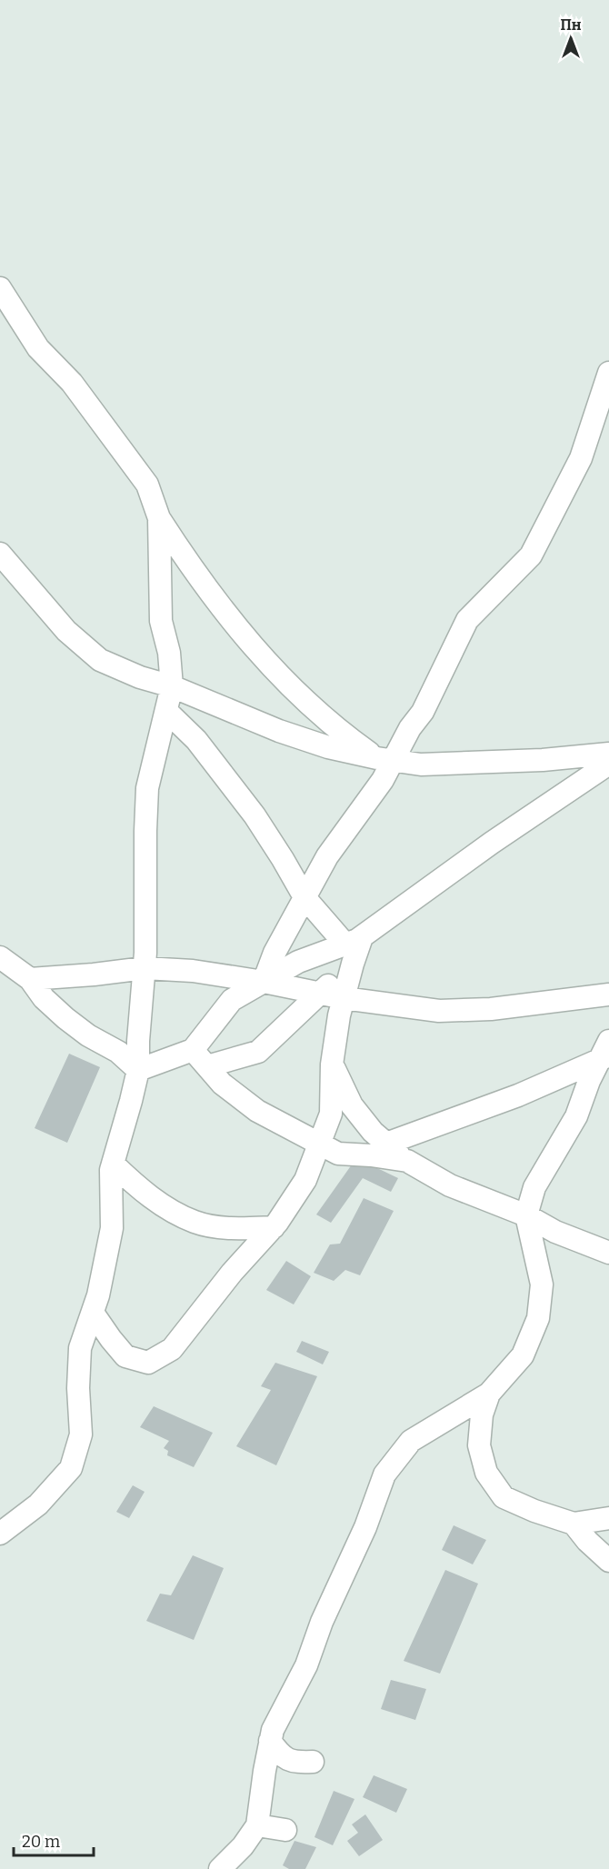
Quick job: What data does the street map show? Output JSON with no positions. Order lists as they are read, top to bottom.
{
  "scale_bar": "20 m",
  "north": "top"
}
